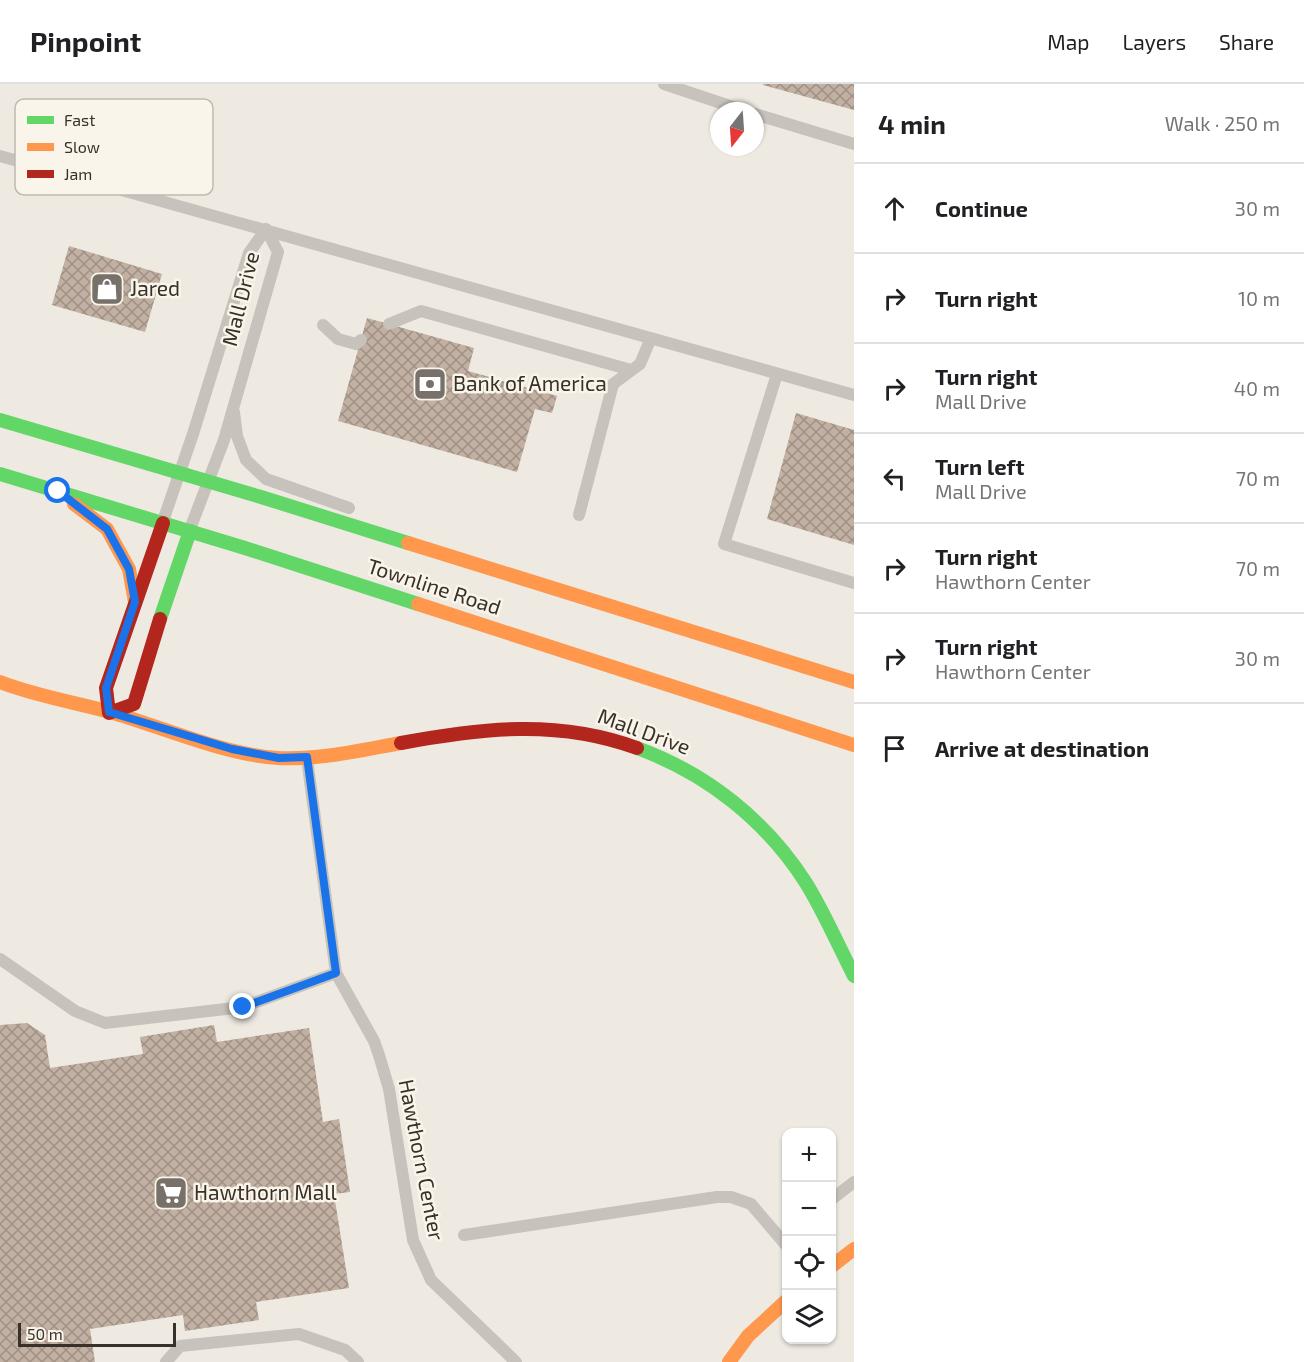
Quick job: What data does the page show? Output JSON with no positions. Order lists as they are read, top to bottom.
{
  "streets": {
    "main road": ["Mall Drive", "Townline Road"],
    "lane": ["Hawthorn Center"]
  },
  "crossings": [
    ["Mall Drive", "Townline Road"],
    ["Mall Drive", "Hawthorn Center"]
  ],
  "places": {
    "shop": ["Jared"],
    "bank": ["Bank of America"],
    "supermarket": ["Hawthorn Mall"]
  },
  "legend": ["Fast", "Slow", "Jam"],
  "scale_bar": "50 m",
  "north": "bottom",
  "page": {
    "header": "Pinpoint",
    "nav": ["Map", "Layers", "Share"],
    "heading": ["4 min", "Walk · 250 m"],
    "list": [
      ["Continue", "30 m"],
      ["Turn right", "10 m"],
      ["Turn right", "Mall Drive", "40 m"],
      ["Turn left", "Mall Drive", "70 m"],
      ["Turn right", "Hawthorn Center", "70 m"],
      ["Turn right", "Hawthorn Center", "30 m"],
      "Arrive at destination"
    ],
    "map_buttons": ["+", "−"],
    "scale": "50 m"
  }
}
